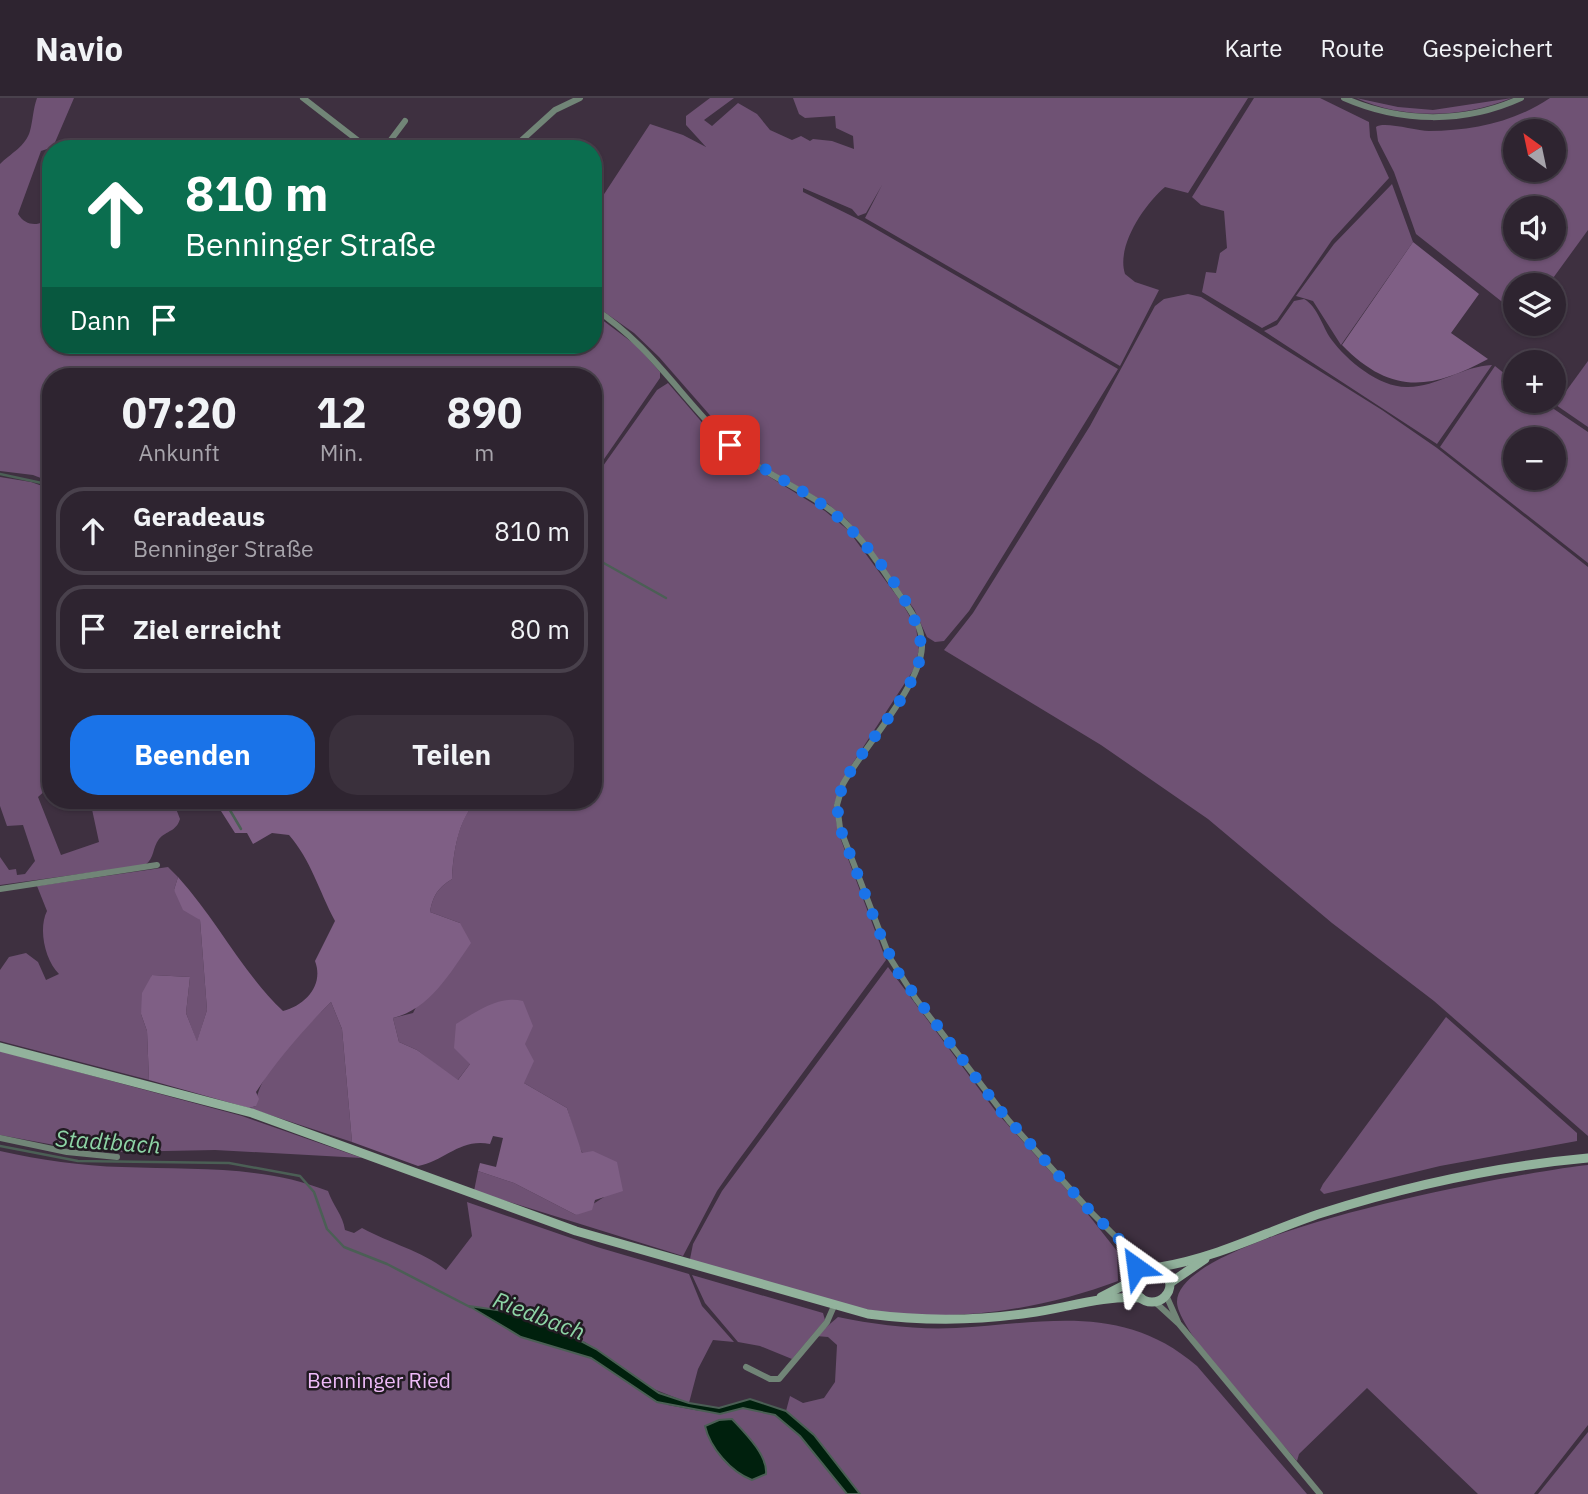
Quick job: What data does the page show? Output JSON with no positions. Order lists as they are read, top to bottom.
{
  "water": ["Stadtbach", "Riedbach"],
  "parks": ["Benninger Ried"],
  "north": "top left",
  "page": {
    "header": "Navio",
    "nav": ["Karte", "Route", "Gespeichert"],
    "map_buttons": ["+", "−"],
    "turn": ["810 m", "Benninger Straße"],
    "then": "Dann",
    "eta": [
      "07:20",
      "Ankunft",
      "12",
      "Min.",
      "890",
      "m"
    ],
    "list": [
      {
        "name": "Geradeaus",
        "note": "Benninger Straße",
        "value": "810 m"
      },
      {
        "name": "Ziel erreicht",
        "value": "80 m"
      }
    ],
    "buttons": ["Beenden", "Teilen"]
  }
}
